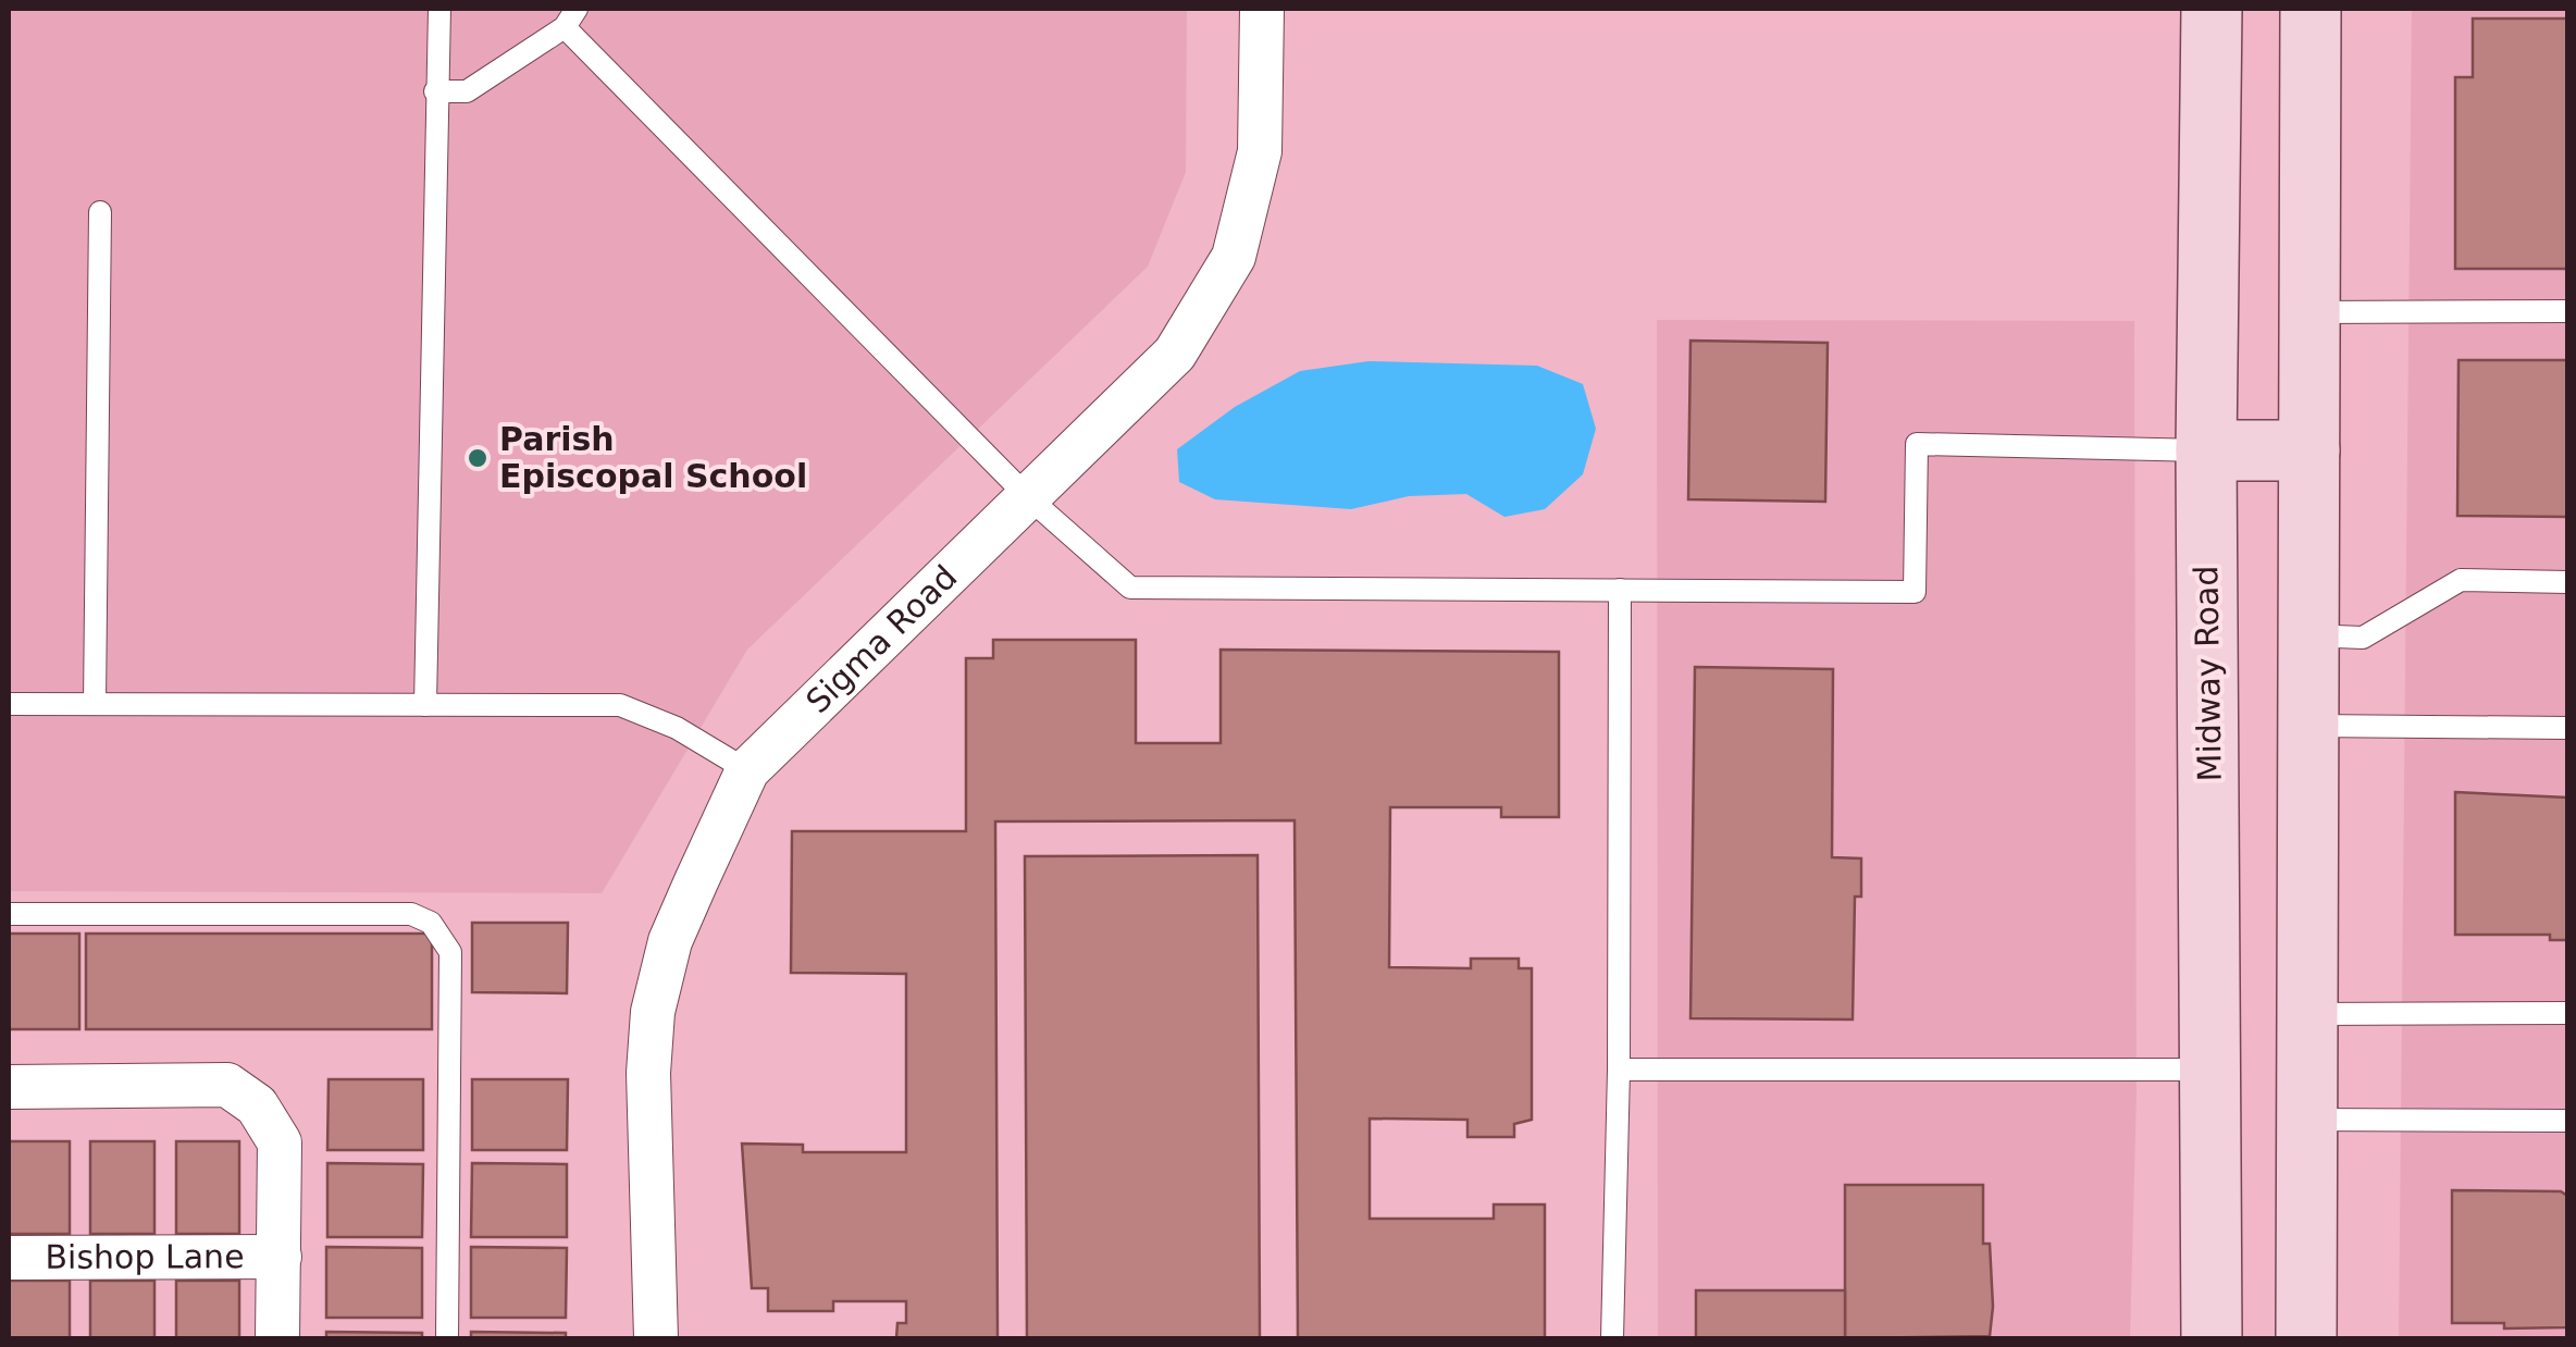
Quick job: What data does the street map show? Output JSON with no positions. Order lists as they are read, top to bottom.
{
  "streets": {
    "main road": ["Midway Road"],
    "street": ["Sigma Road", "Bishop Lane"]
  },
  "places": ["Parish Episcopal School"]
}
